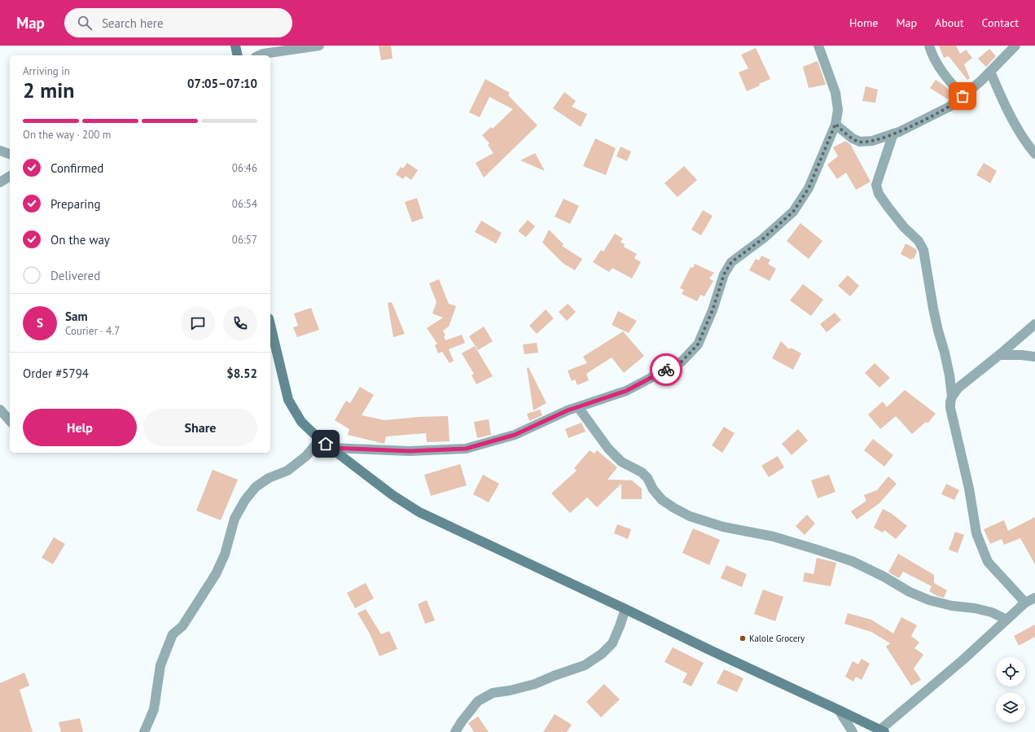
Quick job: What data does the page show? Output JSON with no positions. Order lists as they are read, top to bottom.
{
  "places": ["Kalole Grocery"],
  "page": {
    "header": "Map",
    "search": "Search here",
    "nav": [
      "Home",
      "Map",
      "About",
      "Contact"
    ],
    "heading": ["2 min", "Arriving in", "07:05–07:10"],
    "panel": [
      "Sam",
      "Courier · 4.7",
      "Order #5794",
      "$8.52"
    ],
    "bar": "On the way · 200 m",
    "list": [
      ["Confirmed", "06:46"],
      ["Preparing", "06:54"],
      ["On the way", "06:57"],
      "Delivered"
    ],
    "round": "S",
    "buttons": ["Help", "Share"]
  }
}
